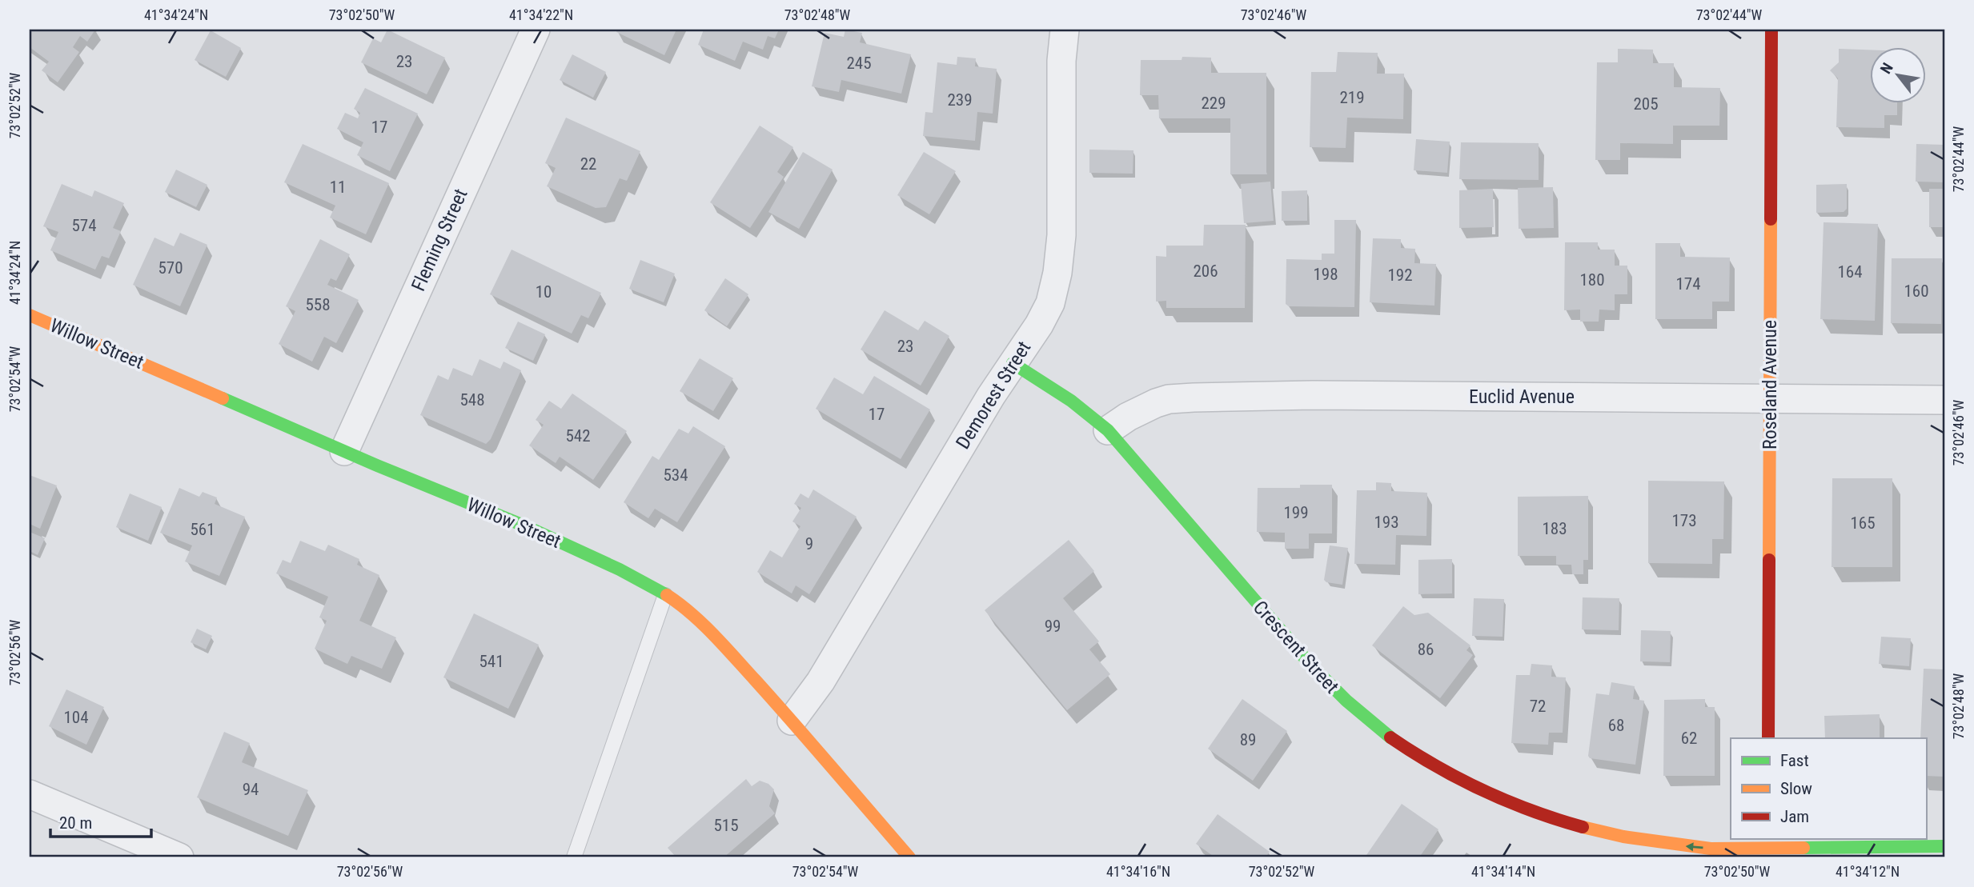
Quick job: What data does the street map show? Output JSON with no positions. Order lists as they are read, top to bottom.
{
  "streets": {
    "street": [
      "Fleming Street",
      "Willow Street",
      "Roseland Avenue",
      "Demorest Street",
      "Euclid Avenue",
      "Crescent Street"
    ]
  },
  "crossings": [
    ["Fleming Street", "Willow Street"],
    ["Willow Street", "Demorest Street"],
    ["Roseland Avenue", "Euclid Avenue"],
    ["Demorest Street", "Crescent Street"],
    ["Euclid Avenue", "Crescent Street"]
  ],
  "house_numbers": [
    "23",
    "245",
    "219",
    "239",
    "229",
    "205",
    "17",
    "22",
    "11",
    "574",
    "570",
    "206",
    "164",
    "198",
    "192",
    "180",
    "174",
    "160",
    "10",
    "558",
    "23",
    "548",
    "17",
    "542",
    "534",
    "199",
    "173",
    "193",
    "165",
    "183",
    "561",
    "9",
    "99",
    "86",
    "541",
    "72",
    "104",
    "68",
    "62",
    "89",
    "94",
    "515"
  ],
  "legend": ["Fast", "Slow", "Jam"],
  "scale_bar": "20 m",
  "north": "top left",
  "coordinates": [
    "41°34'24\"N",
    "73°02'50\"W",
    "41°34'22\"N",
    "73°02'48\"W",
    "73°02'46\"W",
    "73°02'44\"W",
    "73°02'52\"W",
    "73°02'54\"W",
    "73°02'56\"W",
    "41°34'16\"N",
    "41°34'14\"N",
    "41°34'12\"N"
  ]
}
